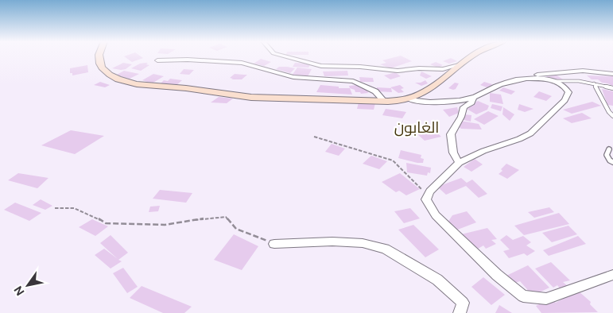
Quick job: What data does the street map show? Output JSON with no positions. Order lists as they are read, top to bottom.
{
  "districts": ["الغابون"],
  "north": "bottom left"
}
